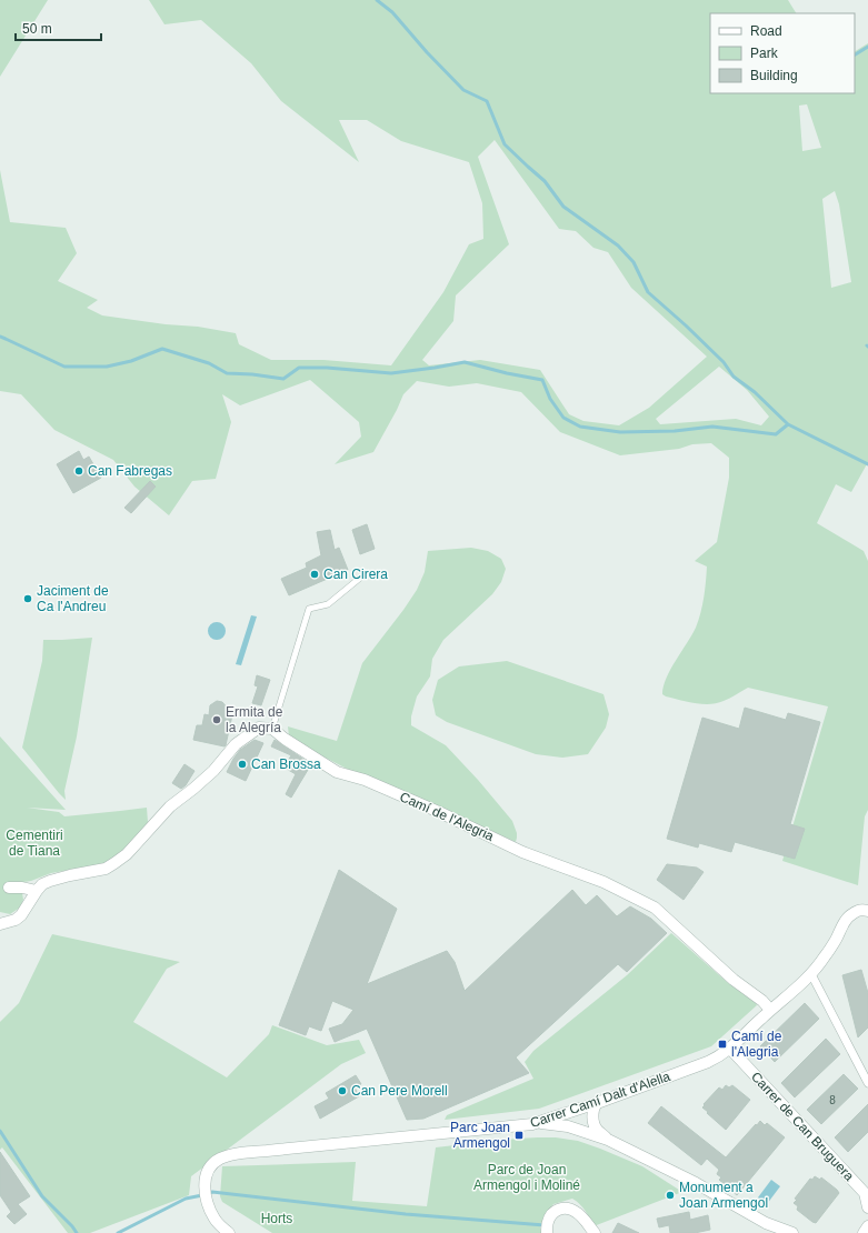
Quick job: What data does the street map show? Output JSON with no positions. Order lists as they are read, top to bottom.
{
  "streets": {
    "street": ["Camí de l'Alegria", "Carrer Camí Dalt d'Alella", "Carrer de Can Bruguera"]
  },
  "crossings": [
    ["Camí de l'Alegria", "Carrer Camí Dalt d'Alella"],
    ["Carrer Camí Dalt d'Alella", "Carrer de Can Bruguera"]
  ],
  "parks": ["Cementiri de Tiana", "Parc de Joan Armengol i Moliné", "Horts"],
  "places": {
    "other": [
      "Can Fabregas",
      "Can Cirera",
      "Jaciment de Ca l'Andreu",
      "Ermita de la Alegría",
      "Can Brossa",
      "Can Pere Morell",
      "Monument a Joan Armengol"
    ],
    "transit": ["Camí de l'Alegria", "Parc Joan Armengol"]
  },
  "house_numbers": ["8"],
  "legend": ["Road", "Park", "Building"],
  "scale_bar": "50 m"
}
